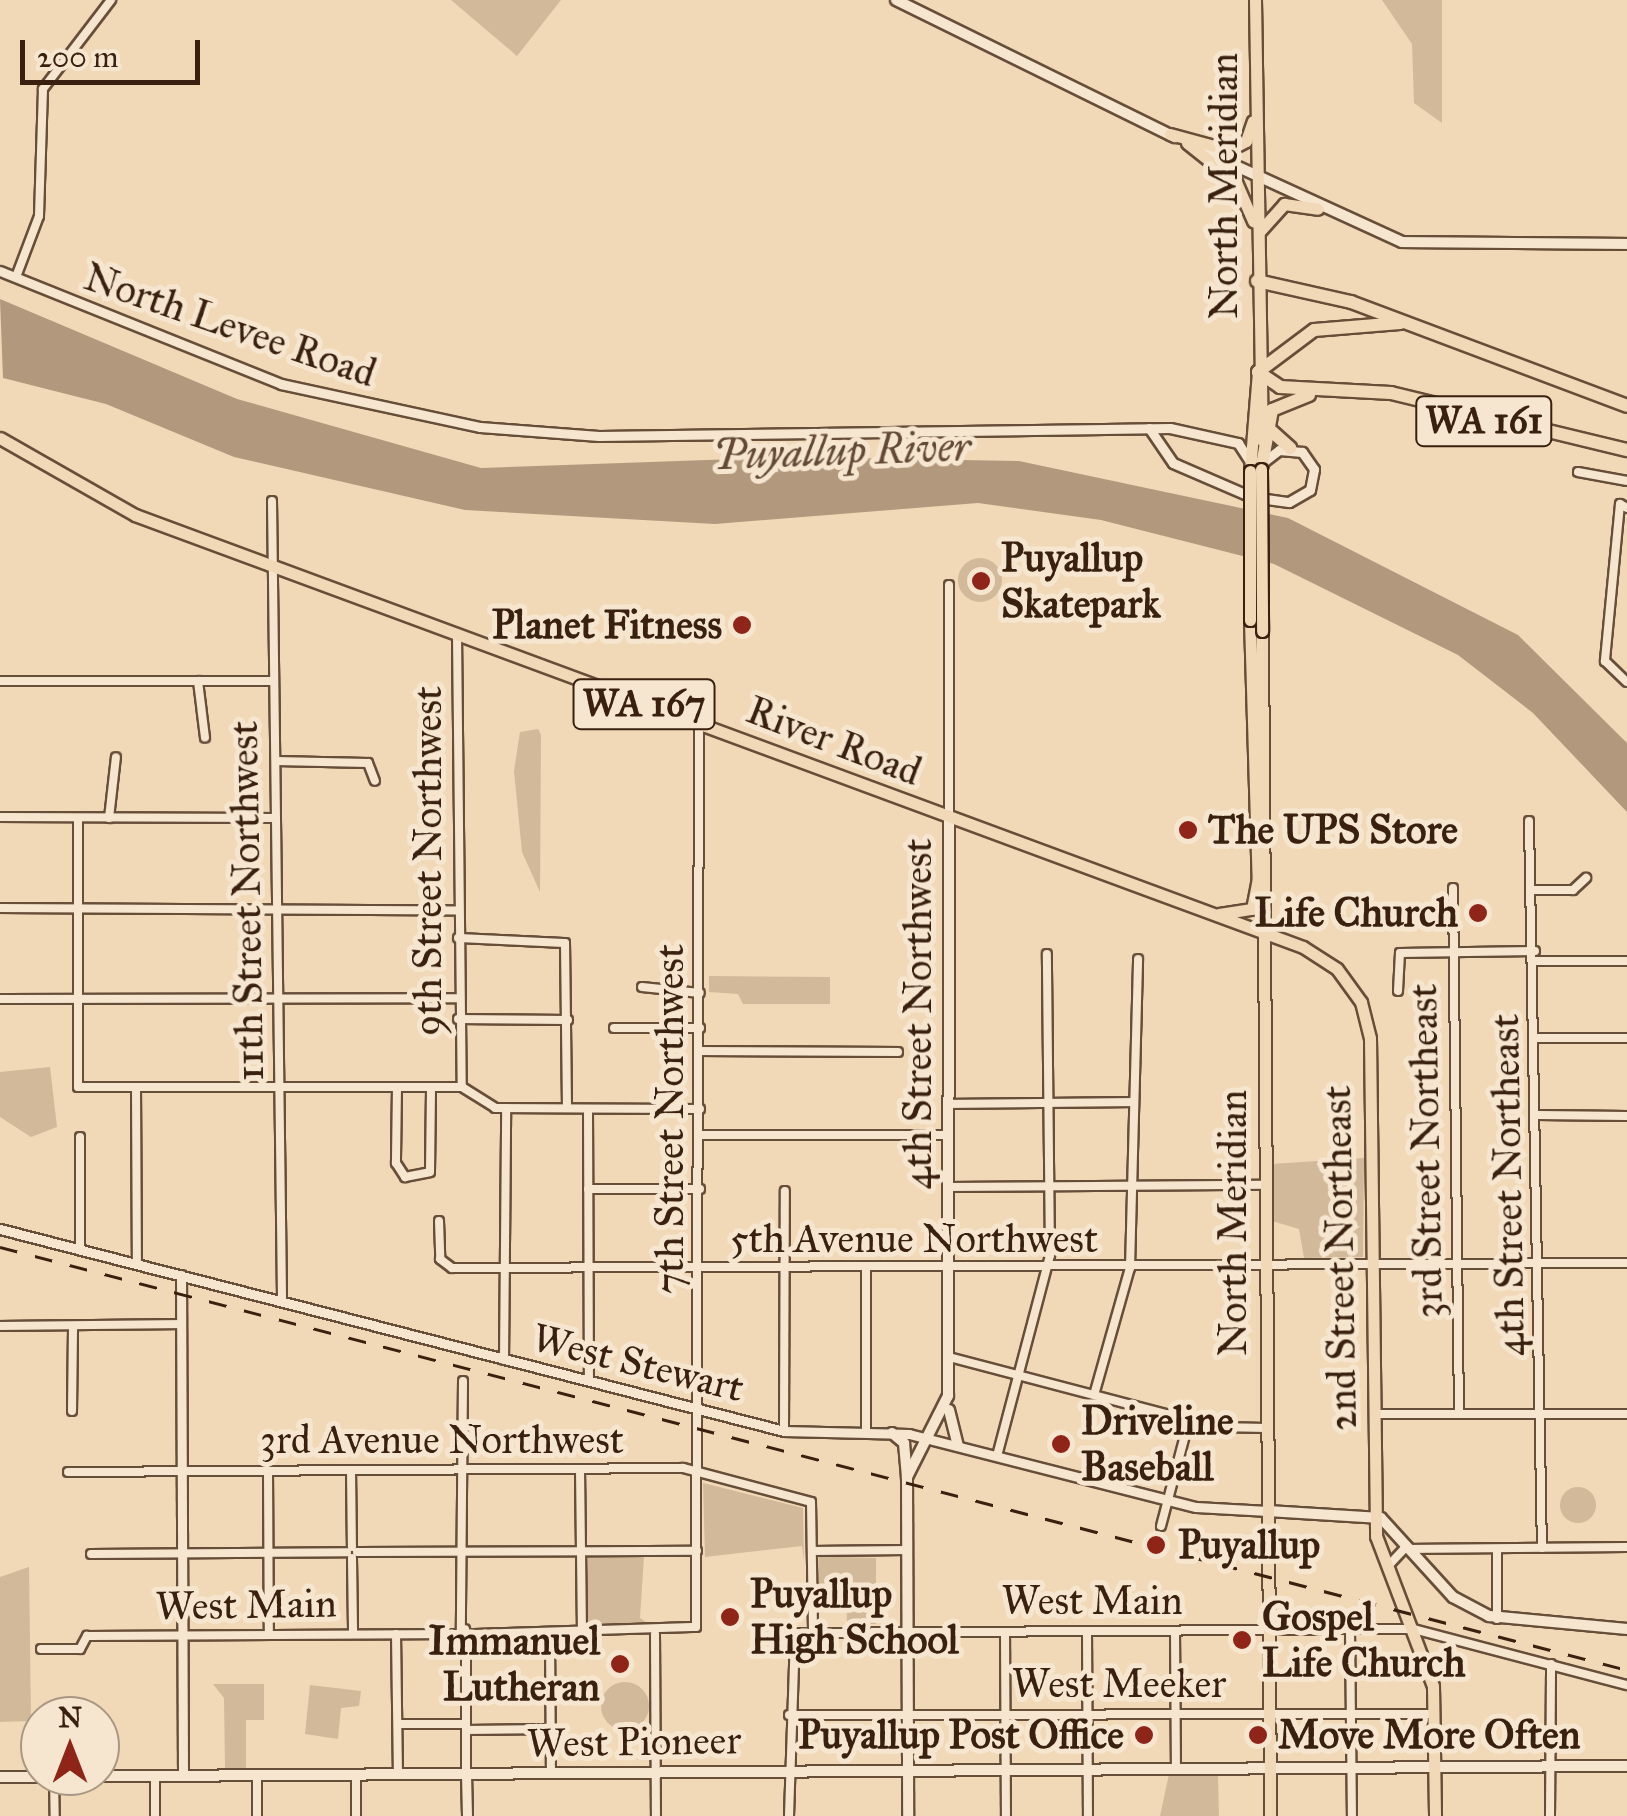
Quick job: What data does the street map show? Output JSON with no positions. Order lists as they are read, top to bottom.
{
  "streets": {
    "highway": ["WA 161"],
    "main road": [
      "North Meridian",
      "WA 167",
      "River Road",
      "4th Street Northwest",
      "2nd Street Northeast",
      "West Pioneer"
    ],
    "street": [
      "North Levee Road",
      "9th Street Northwest",
      "11th Street Northwest",
      "7th Street Northwest",
      "3rd Street Northeast",
      "4th Street Northeast",
      "5th Avenue Northwest",
      "West Stewart",
      "3rd Avenue Northwest",
      "West Main",
      "West Meeker"
    ]
  },
  "crossings": [
    ["North Meridian", "WA 161"],
    ["North Meridian", "WA 167"],
    ["North Meridian", "River Road"],
    ["North Meridian", "5th Avenue Northwest"],
    ["North Meridian", "2nd Street Northeast"],
    ["North Meridian", "West Stewart"],
    ["North Meridian", "West Main"],
    ["North Meridian", "West Meeker"],
    ["North Meridian", "West Pioneer"],
    ["WA 167", "River Road"],
    ["River Road", "9th Street Northwest"],
    ["River Road", "11th Street Northwest"],
    ["River Road", "4th Street Northwest"],
    ["River Road", "7th Street Northwest"],
    ["River Road", "2nd Street Northeast"],
    ["11th Street Northwest", "West Stewart"],
    ["4th Street Northwest", "5th Avenue Northwest"],
    ["4th Street Northwest", "West Stewart"],
    ["7th Street Northwest", "5th Avenue Northwest"],
    ["7th Street Northwest", "West Stewart"],
    ["7th Street Northwest", "3rd Avenue Northwest"],
    ["7th Street Northwest", "West Main"],
    ["3rd Street Northeast", "5th Avenue Northwest"],
    ["4th Street Northeast", "5th Avenue Northwest"],
    ["5th Avenue Northwest", "2nd Street Northeast"],
    ["2nd Street Northeast", "West Main"],
    ["2nd Street Northeast", "West Meeker"],
    ["2nd Street Northeast", "West Pioneer"],
    ["West Main", "West Meeker"]
  ],
  "water": ["Puyallup River"],
  "places": [
    "Puyallup Skatepark",
    "Planet Fitness",
    "The UPS Store",
    "Life Church",
    "Driveline Baseball",
    "Puyallup",
    "Puyallup High School",
    "Gospel Life Church",
    "Immanuel Lutheran",
    "Puyallup Post Office",
    "Move More Often"
  ],
  "scale_bar": "200 m",
  "north": "top"
}
